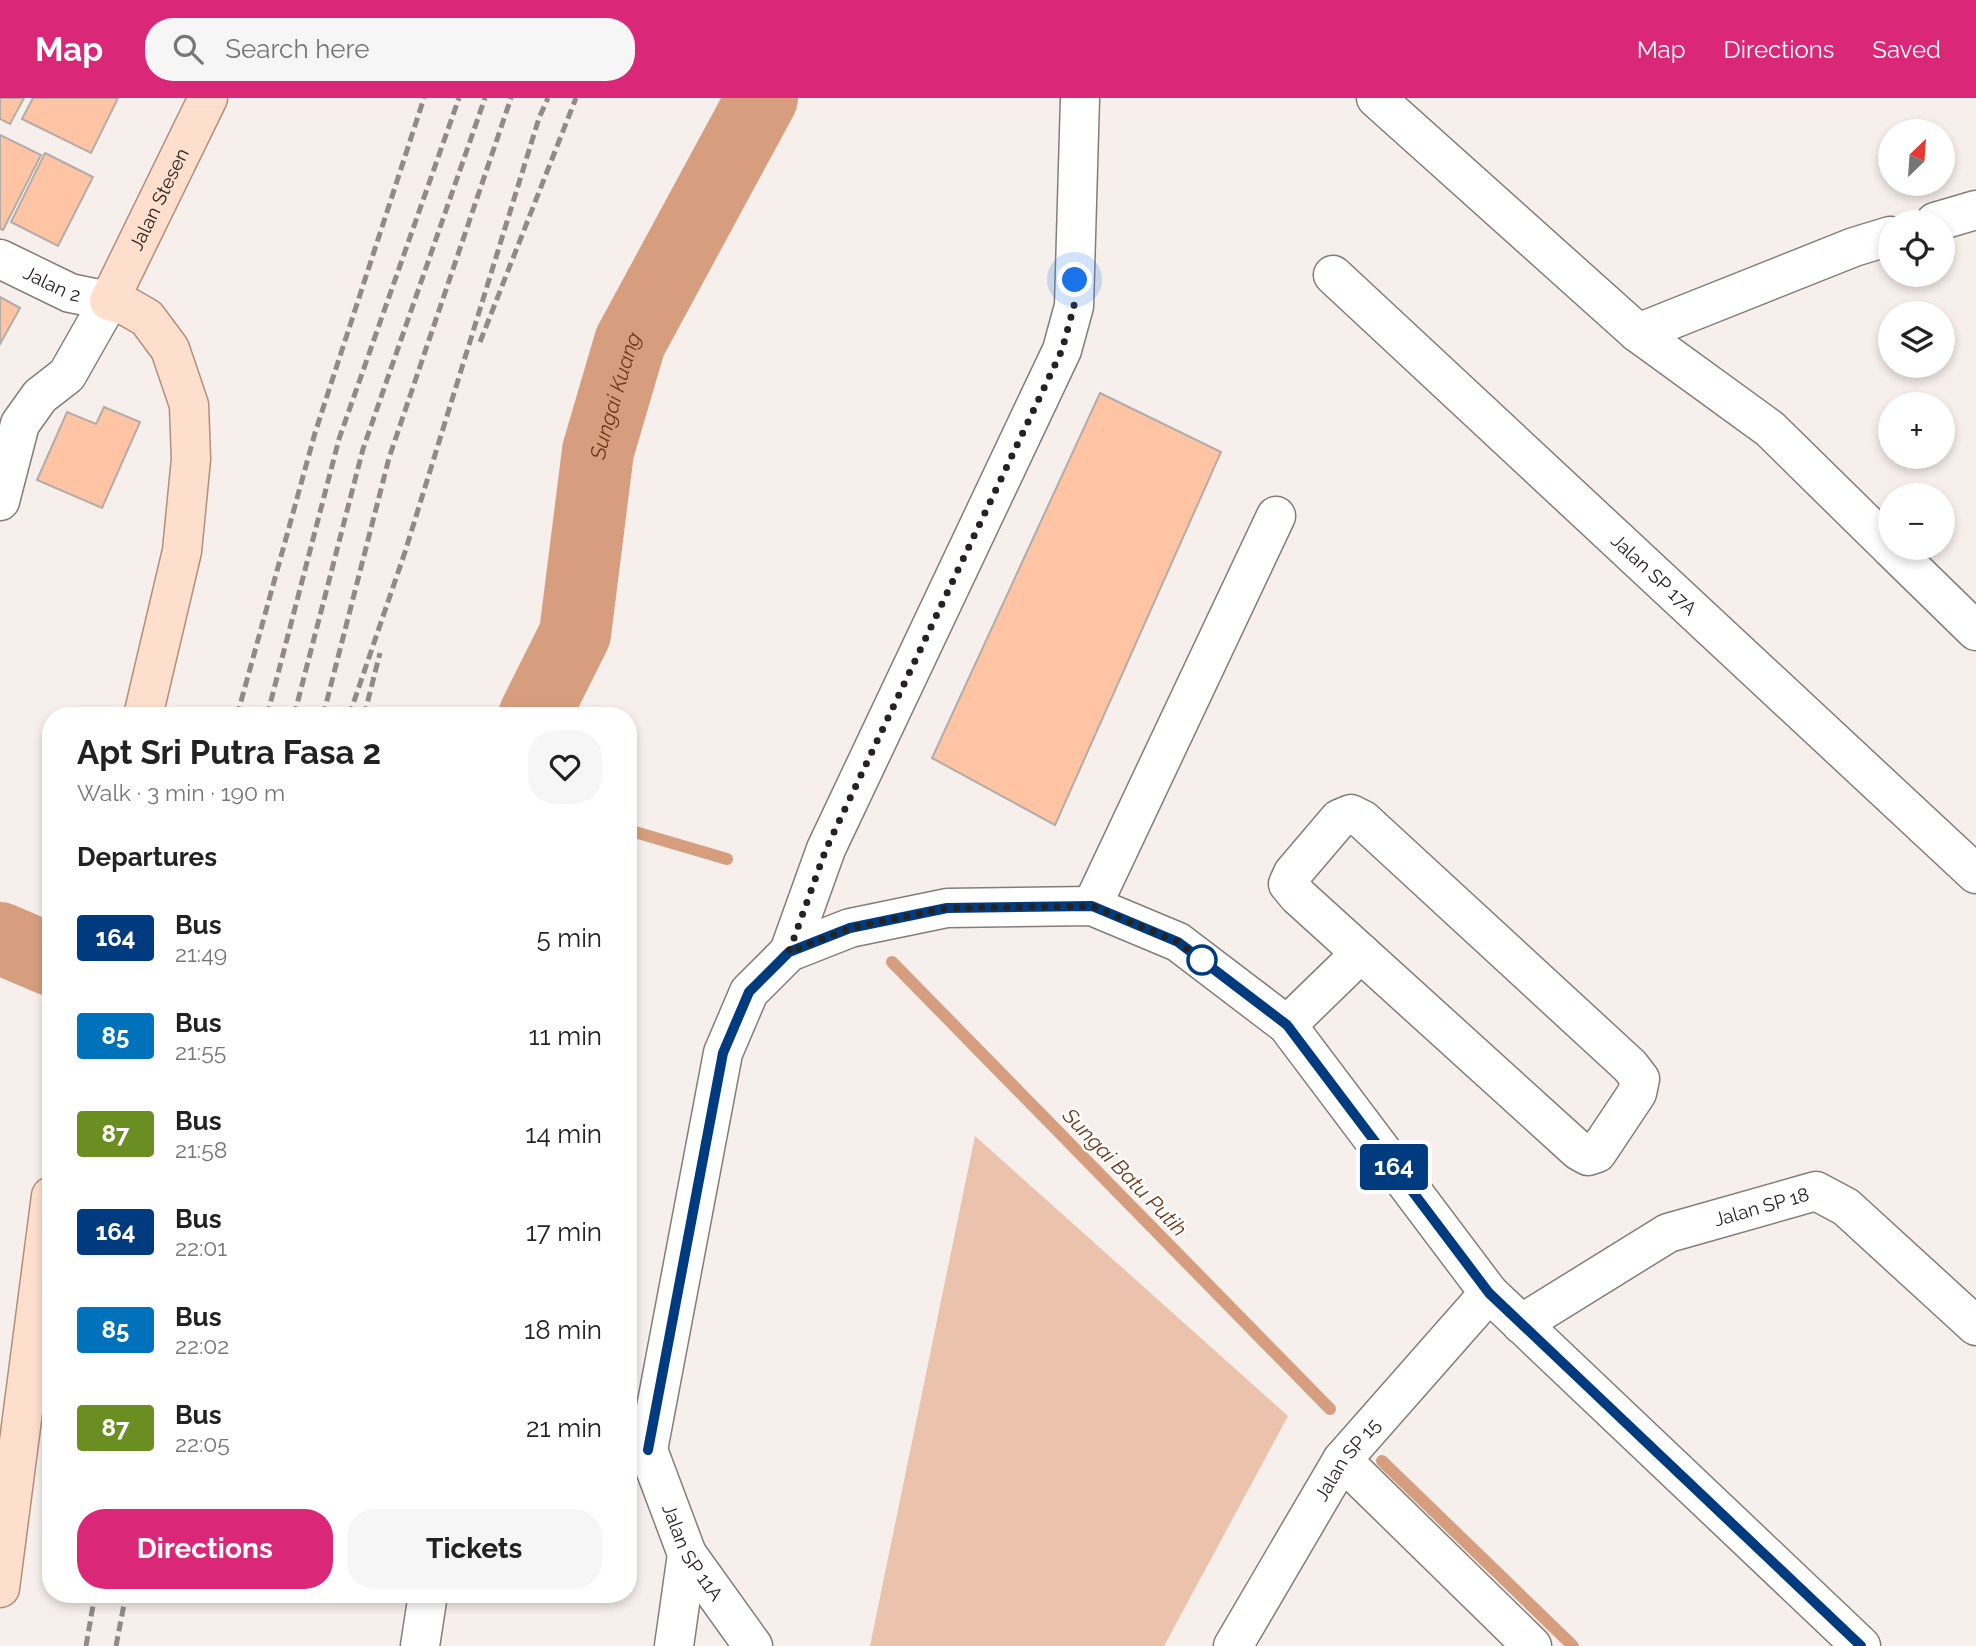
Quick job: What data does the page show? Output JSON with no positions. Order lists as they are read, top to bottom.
{
  "streets": {
    "main road": ["Jalan Stesen"],
    "street": [
      "Jalan 2",
      "Jalan SP 17A",
      "Jalan SP 18",
      "Jalan SP 15",
      "Jalan SP 11A"
    ]
  },
  "crossings": [
    ["Jalan Stesen", "Jalan 2"]
  ],
  "water": ["Sungai Kuang", "Sungai Batu Putih"],
  "lines": ["bus line 164"],
  "north": "top right",
  "page": {
    "header": "Map",
    "search": "Search here",
    "nav": ["Map", "Directions", "Saved"],
    "on_map": "164",
    "map_buttons": ["+", "−"],
    "heading": [
      ["Apt Sri Putra Fasa 2", "Walk · 3 min · 190 m"],
      "Departures"
    ],
    "list": [
      {
        "mark": "164",
        "name": "Bus",
        "note": "21:49",
        "value": "5 min"
      },
      {
        "mark": "85",
        "name": "Bus",
        "note": "21:55",
        "value": "11 min"
      },
      {
        "mark": "87",
        "name": "Bus",
        "note": "21:58",
        "value": "14 min"
      },
      {
        "mark": "164",
        "name": "Bus",
        "note": "22:01",
        "value": "17 min"
      },
      {
        "mark": "85",
        "name": "Bus",
        "note": "22:02",
        "value": "18 min"
      },
      {
        "mark": "87",
        "name": "Bus",
        "note": "22:05",
        "value": "21 min"
      }
    ],
    "buttons": ["Directions", "Tickets"]
  }
}
